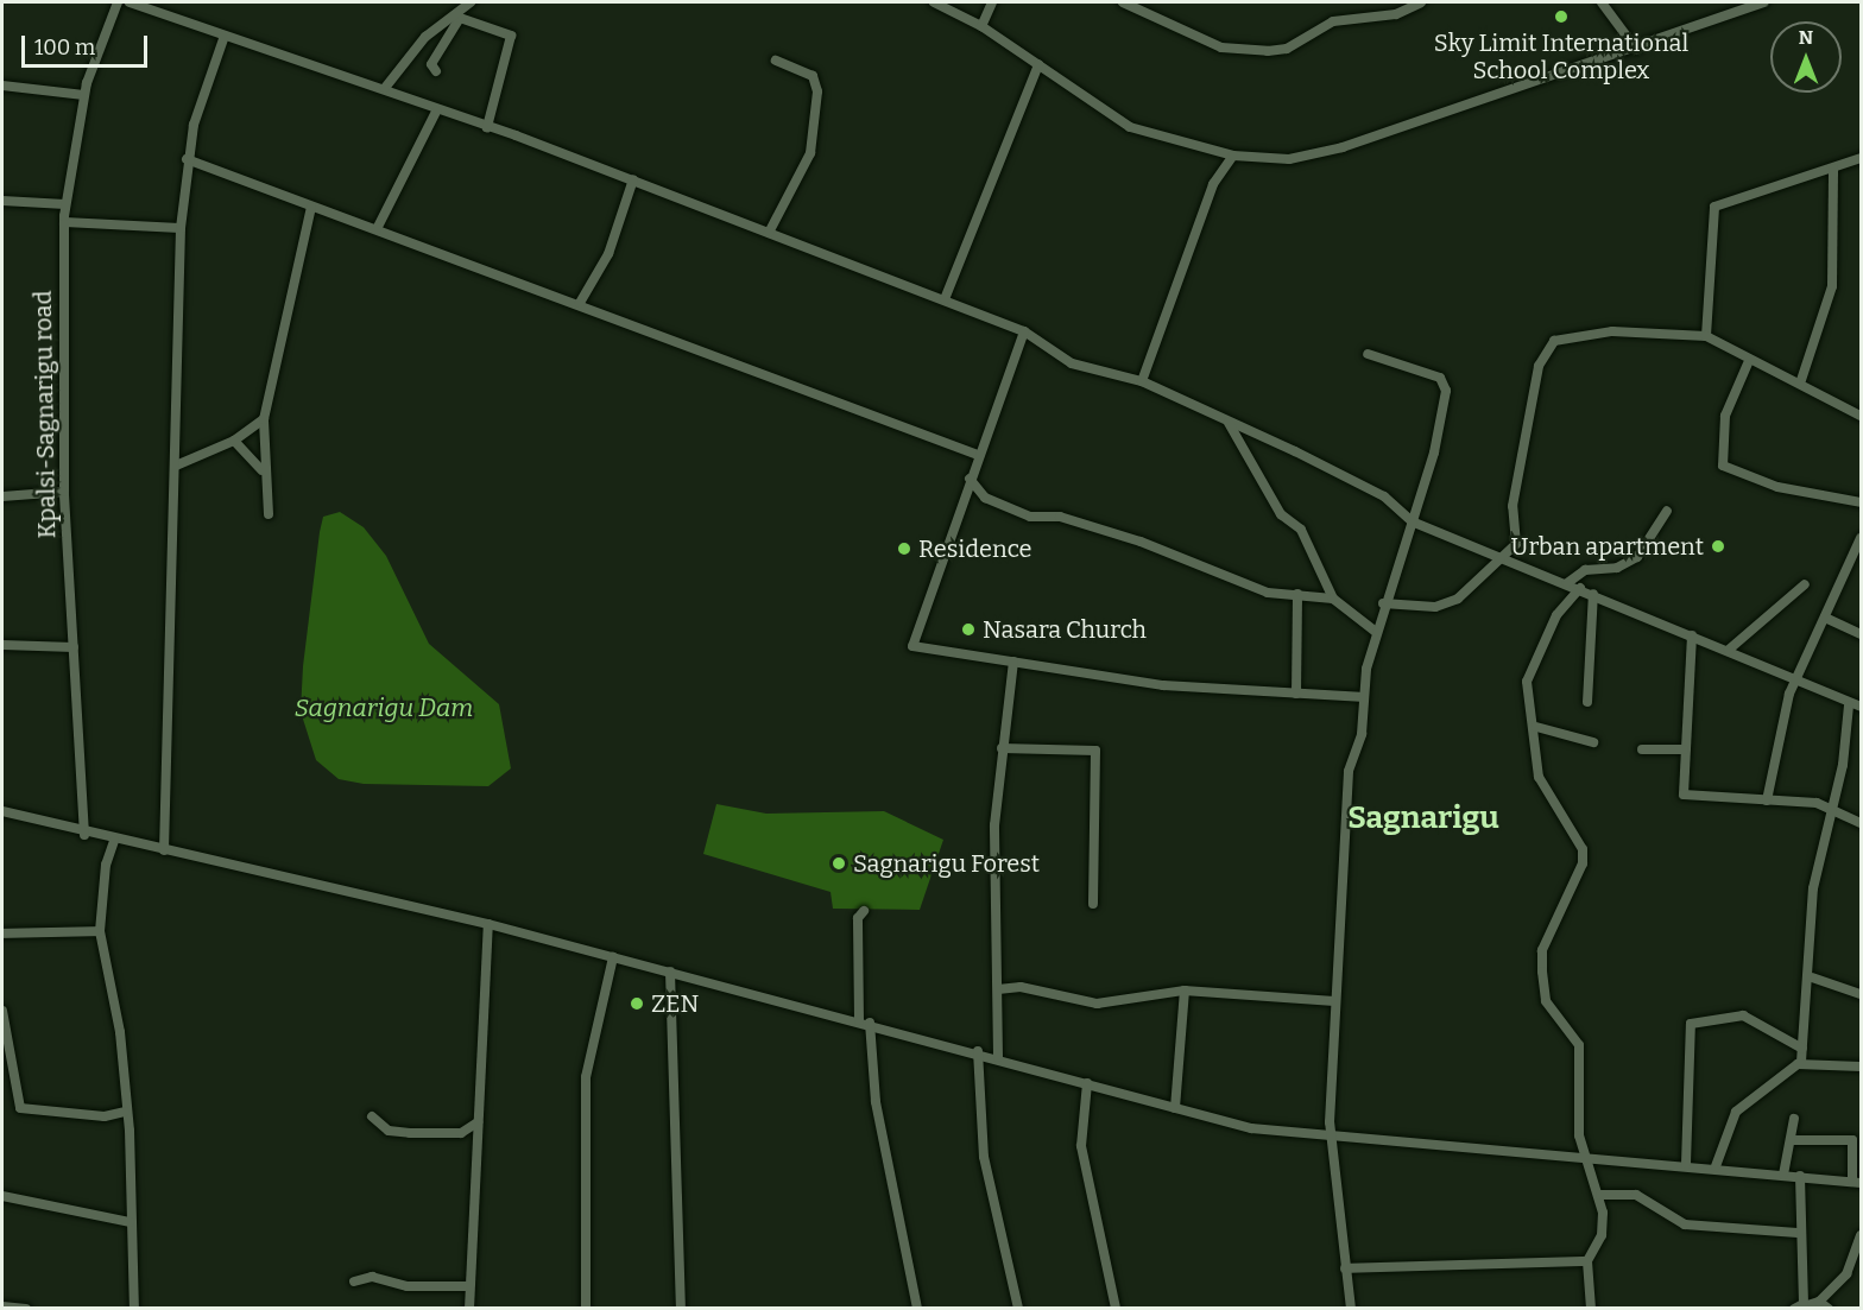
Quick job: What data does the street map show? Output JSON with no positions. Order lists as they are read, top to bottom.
{
  "streets": {
    "street": ["Kpalsi-Sagnarigu road"]
  },
  "districts": ["Sagnarigu"],
  "water": ["Sagnarigu Dam"],
  "places": [
    "Sky Limit International School Complex",
    "Urban apartment",
    "Residence",
    "Nasara Church",
    "Sagnarigu Forest",
    "ZEN"
  ],
  "scale_bar": "100 m",
  "north": "top"
}
